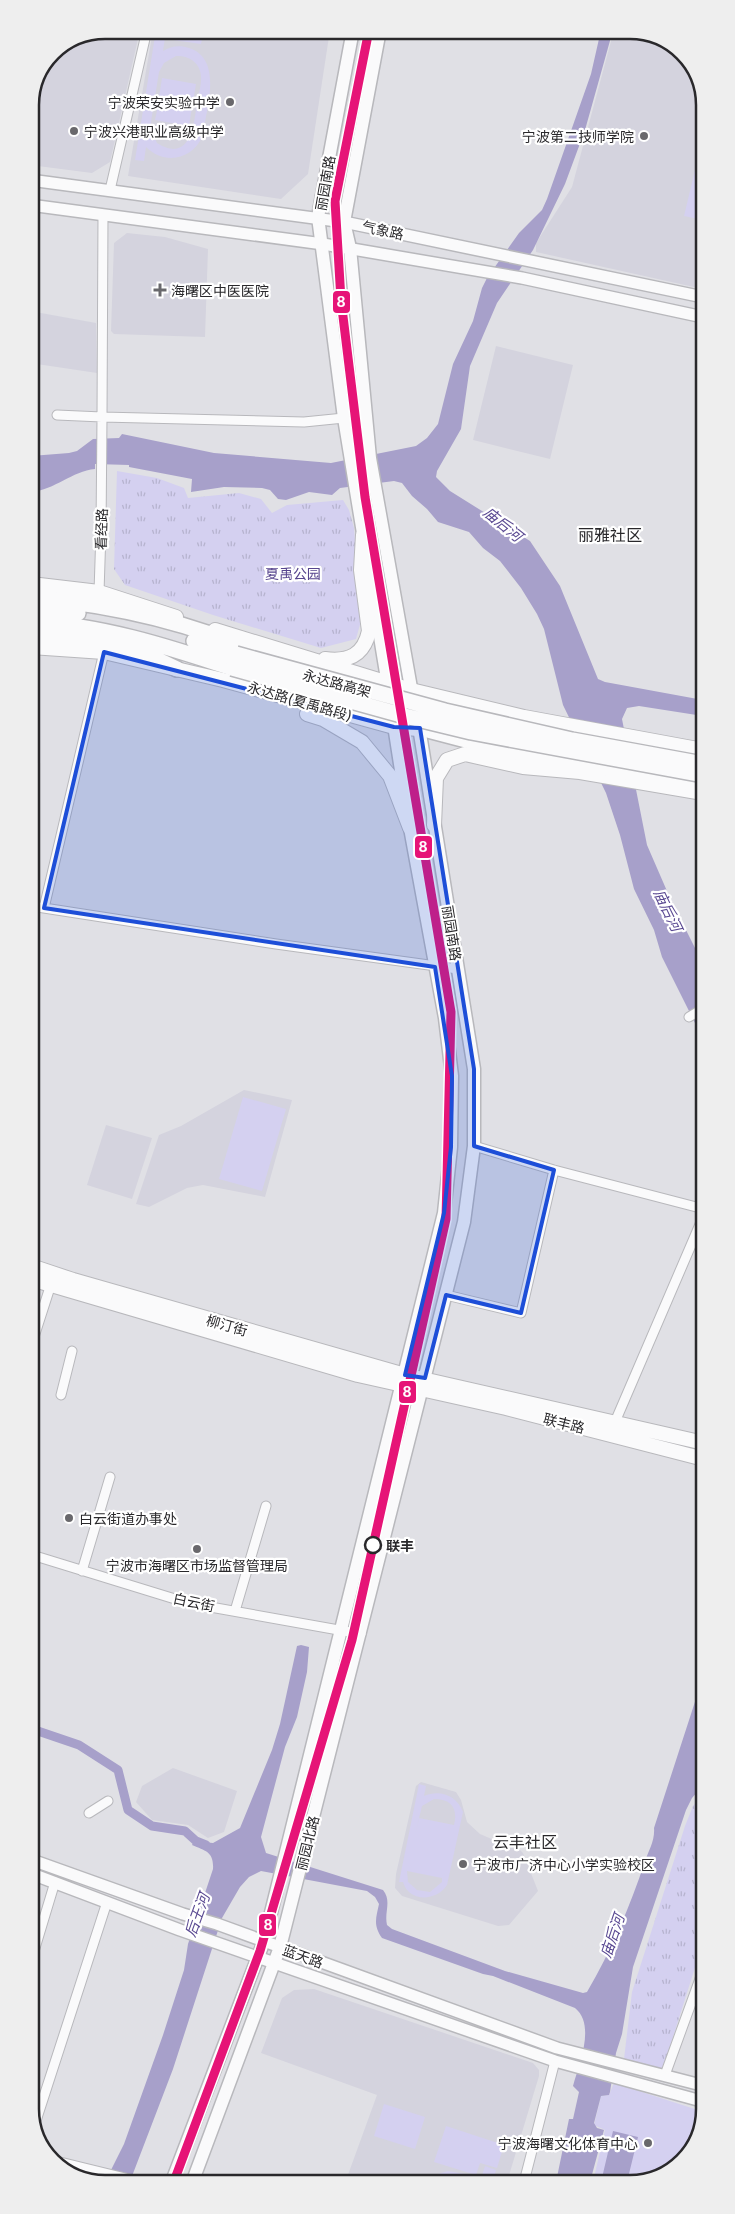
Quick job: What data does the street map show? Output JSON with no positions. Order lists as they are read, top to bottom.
{
  "streets": {
    "highway": ["永达路高架"],
    "main road": [
      "丽园南路",
      "永达路(夏禹路段)",
      "柳汀街",
      "联丰路",
      "丽园北路"
    ],
    "street": [
      "气象路",
      "看经路",
      "白云街",
      "蓝天路"
    ]
  },
  "crossings": [
    ["丽园南路", "气象路"],
    ["丽园南路", "永达路(夏禹路段)"],
    ["丽园南路", "柳汀街"],
    ["丽园南路", "联丰路"],
    ["丽园南路", "丽园北路"],
    ["气象路", "看经路"],
    ["永达路高架", "永达路(夏禹路段)"],
    ["柳汀街", "联丰路"],
    ["柳汀街", "丽园北路"],
    ["联丰路", "丽园北路"],
    ["白云街", "丽园北路"],
    ["丽园北路", "蓝天路"]
  ],
  "districts": ["丽雅社区", "云丰社区"],
  "water": ["庙后河", "后王河"],
  "parks": ["夏禹公园"],
  "places": {
    "other": [
      "宁波荣安实验中学",
      "宁波兴港职业高级中学",
      "宁波第二技师学院",
      "白云街道办事处",
      "联丰",
      "宁波市海曙区市场监督管理局",
      "宁波市广济中心小学实验校区",
      "宁波海曙文化体育中心"
    ],
    "health": ["海曙区中医医院"]
  },
  "lines": ["transit line 8"]
}
